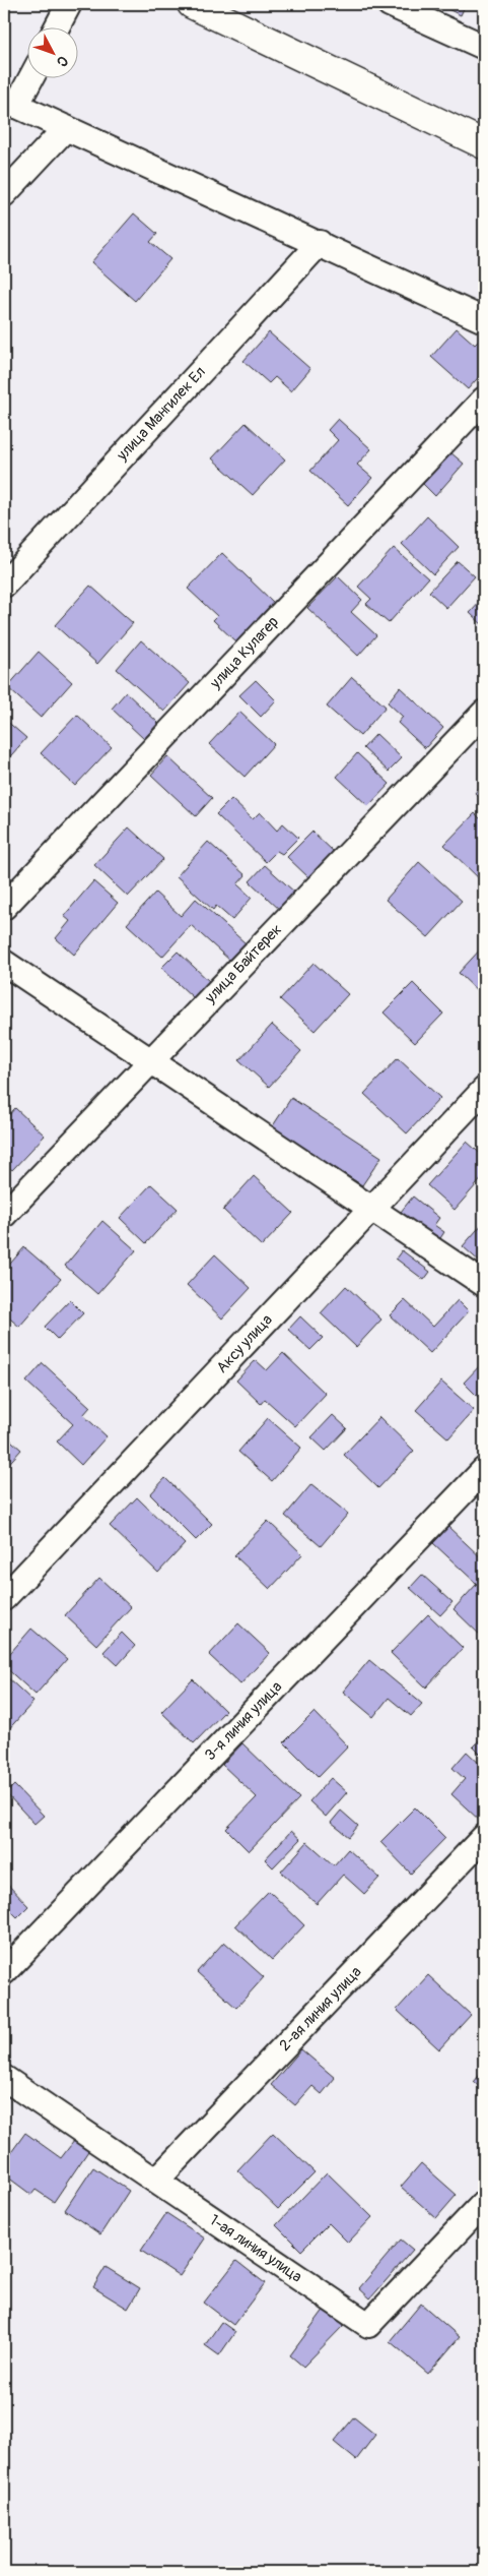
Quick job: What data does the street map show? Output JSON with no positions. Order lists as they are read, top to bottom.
{
  "streets": {
    "street": [
      "улица Мангилек Ел",
      "улица Кулагер",
      "улица Байтерек",
      "Аксу улица",
      "3-я линия улица",
      "2-ая линия улица",
      "1-ая линия улица"
    ]
  },
  "crossings": [
    ["2-ая линия улица", "1-ая линия улица"]
  ],
  "north": "bottom right"
}
